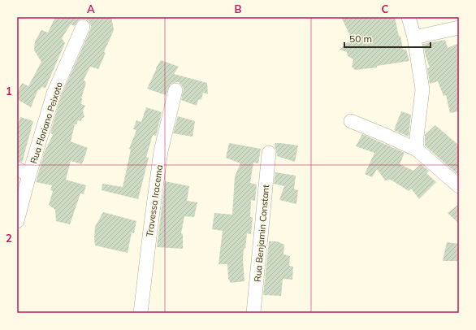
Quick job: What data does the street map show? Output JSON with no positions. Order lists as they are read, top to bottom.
{
  "streets": {
    "street": ["Rua Floriano Peixoto", "Travessa Iracema", "Rua Benjamin Constant"]
  },
  "scale_bar": "50 m",
  "grid": {
    "columns": ["A", "B", "C"],
    "rows": ["1", "2"]
  }
}
